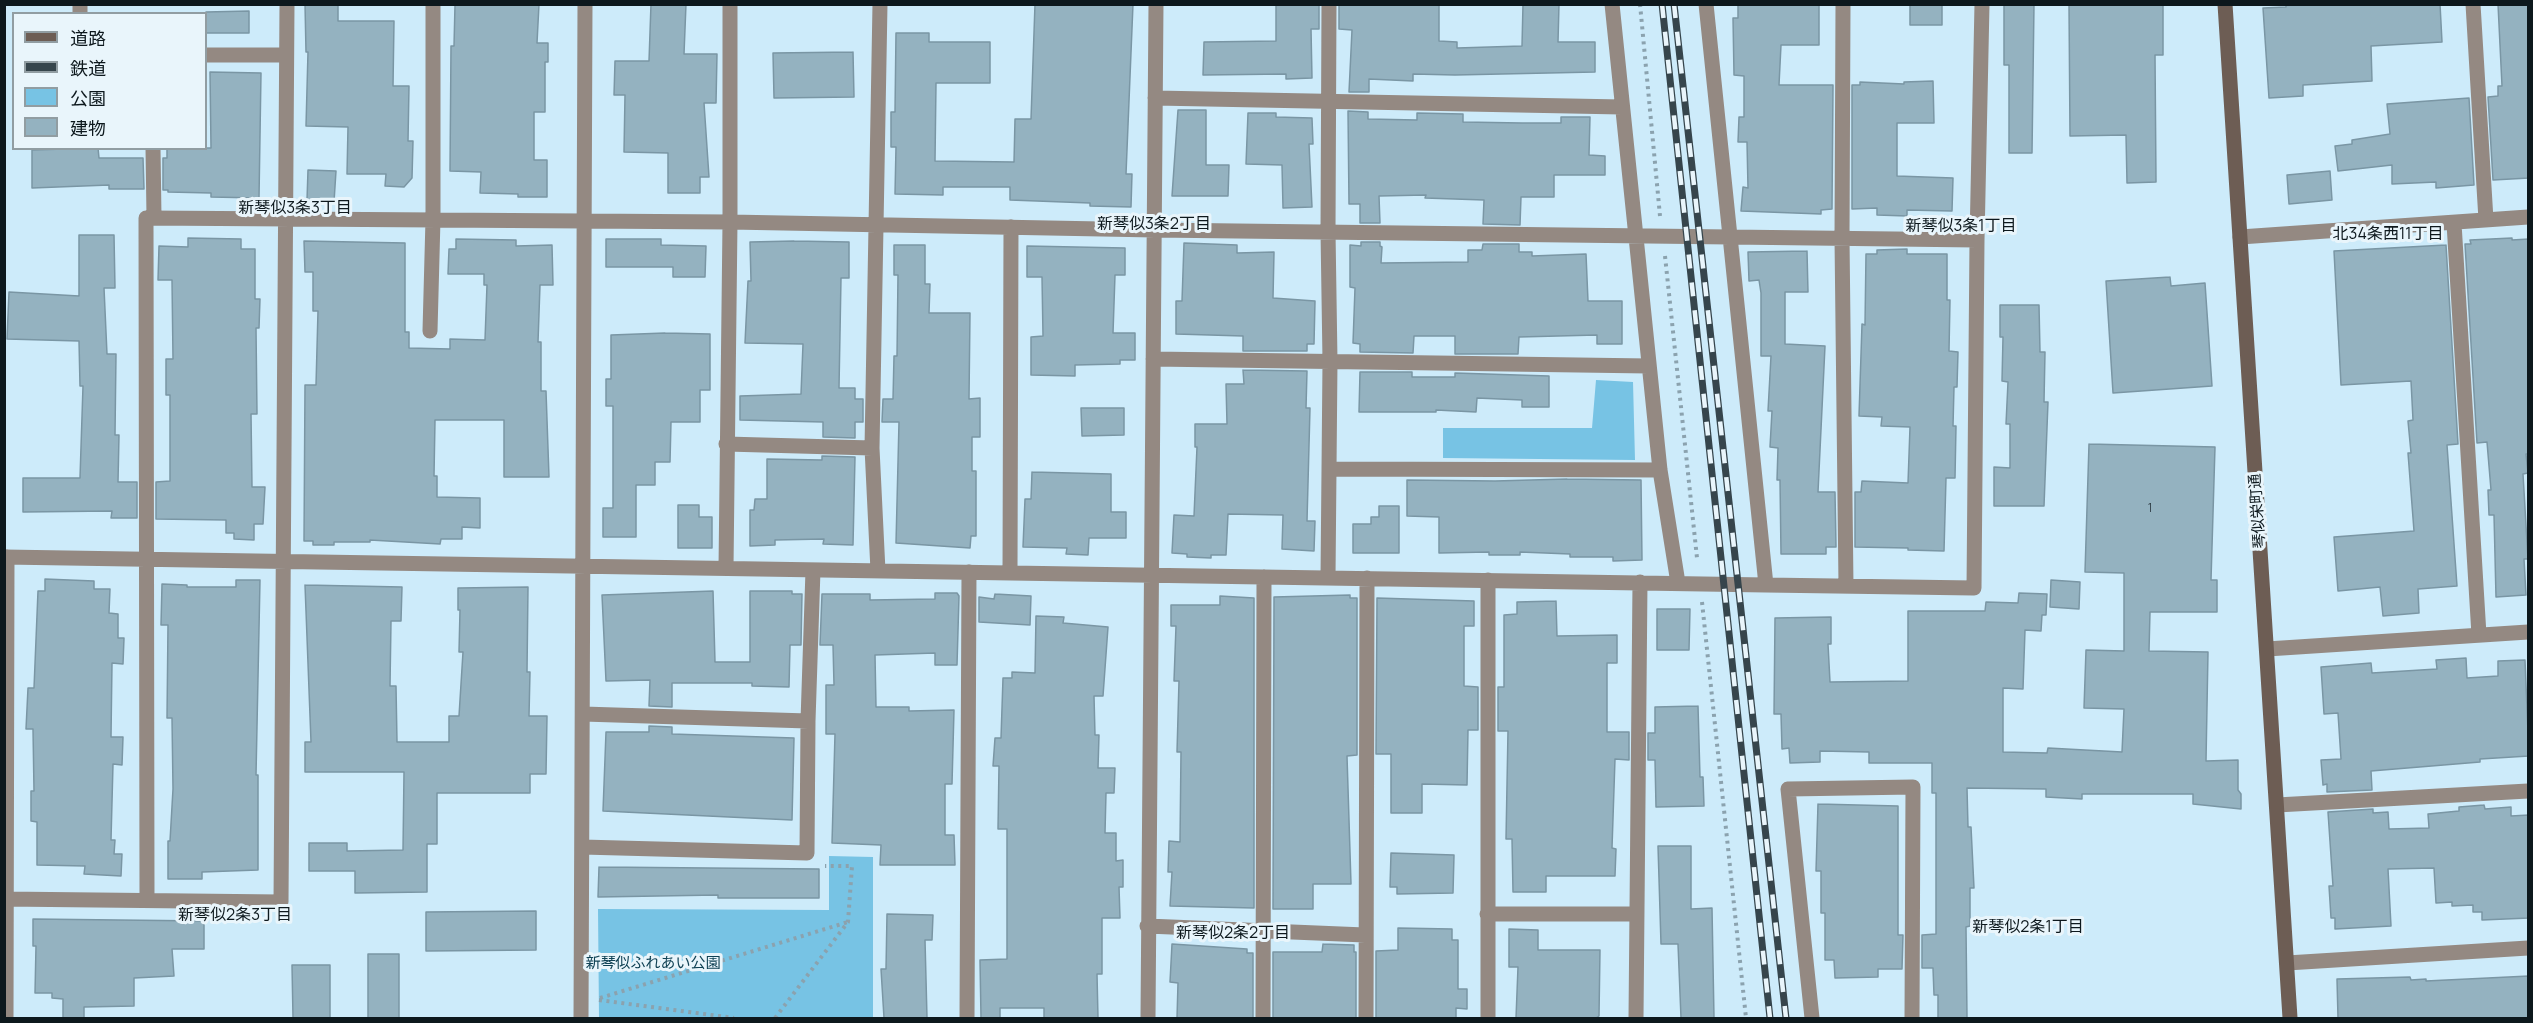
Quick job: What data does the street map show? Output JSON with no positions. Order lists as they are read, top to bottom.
{
  "streets": {
    "main road": ["琴似栄町通"]
  },
  "districts": [
    "新琴似3条3丁目",
    "新琴似3条2丁目",
    "新琴似3条1丁目",
    "北34条西11丁目",
    "新琴似2条3丁目",
    "新琴似2条1丁目",
    "新琴似2条2丁目"
  ],
  "parks": ["新琴似ふれあい公園"],
  "house_numbers": ["1"],
  "legend": [
    "道路",
    "鉄道",
    "公園",
    "建物"
  ]
}
